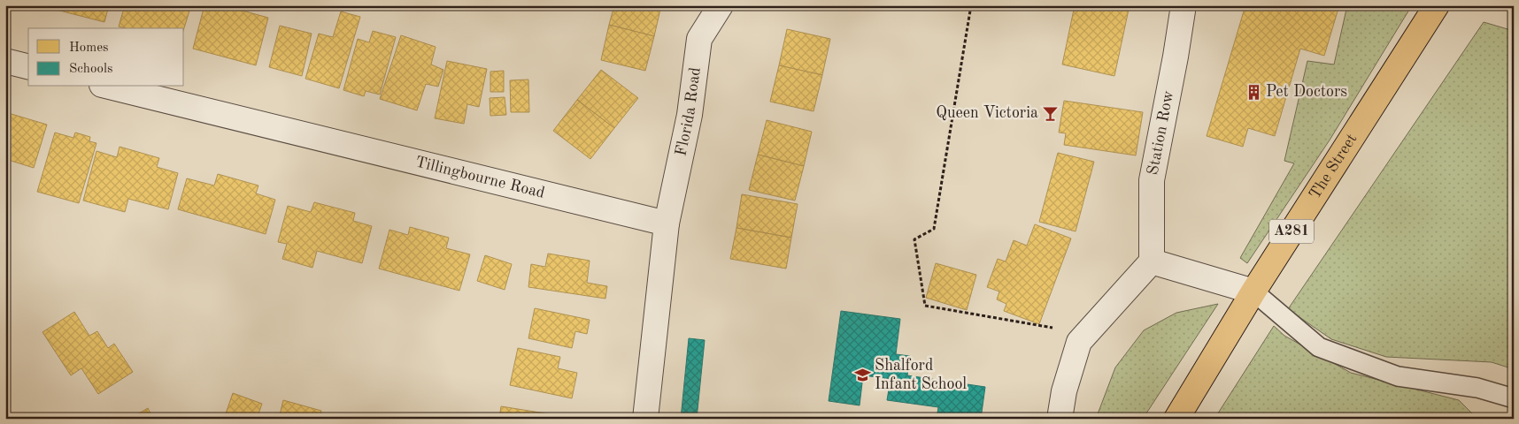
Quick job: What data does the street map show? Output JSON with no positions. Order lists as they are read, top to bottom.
{
  "streets": {
    "main road": ["The Street", "A281"],
    "street": ["Florida Road", "Station Row", "Tillingbourne Road"]
  },
  "crossings": [
    ["Florida Road", "Tillingbourne Road"]
  ],
  "places": {
    "building": ["Pet Doctors"],
    "bar": ["Queen Victoria"],
    "school or university": ["Shalford Infant School"]
  },
  "legend": ["Homes", "Schools"]
}
